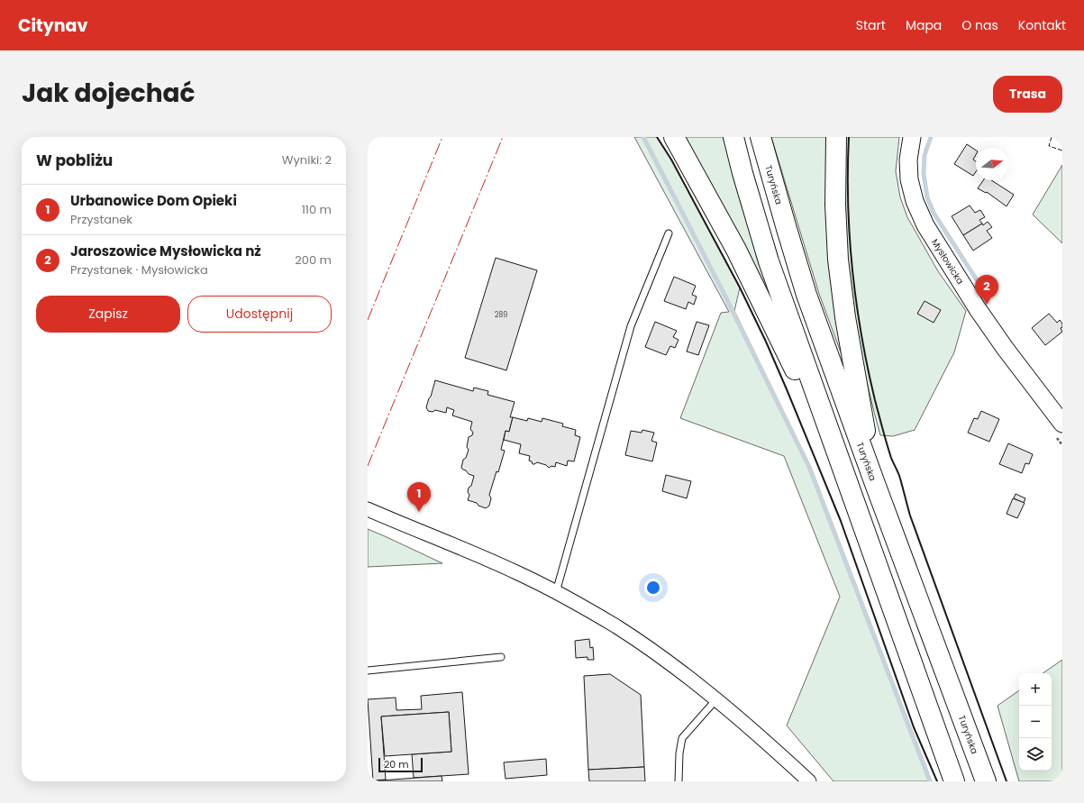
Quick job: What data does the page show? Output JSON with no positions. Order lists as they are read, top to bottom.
{
  "streets": {
    "highway": ["Turyńska"],
    "street": ["Mysłowicka"]
  },
  "house_numbers": ["289"],
  "scale_bar": "20 m",
  "north": "right",
  "page": {
    "header": "Citynav",
    "nav": [
      "Start",
      "Mapa",
      "O nas",
      "Kontakt"
    ],
    "title": "Jak dojechać",
    "buttons": [
      "Trasa",
      ["Zapisz", "Udostępnij"]
    ],
    "heading": ["W pobliżu", "Wyniki: 2"],
    "list": [
      {
        "mark": "1",
        "name": "Urbanowice Dom Opieki",
        "note": "Przystanek",
        "value": "110 m"
      },
      {
        "mark": "2",
        "name": "Jaroszowice Mysłowicka nż",
        "note": "Przystanek · Mysłowicka",
        "value": "200 m"
      }
    ],
    "pins": ["2", "1"],
    "map_buttons": ["+", "−"],
    "scale": "20 m"
  }
}
